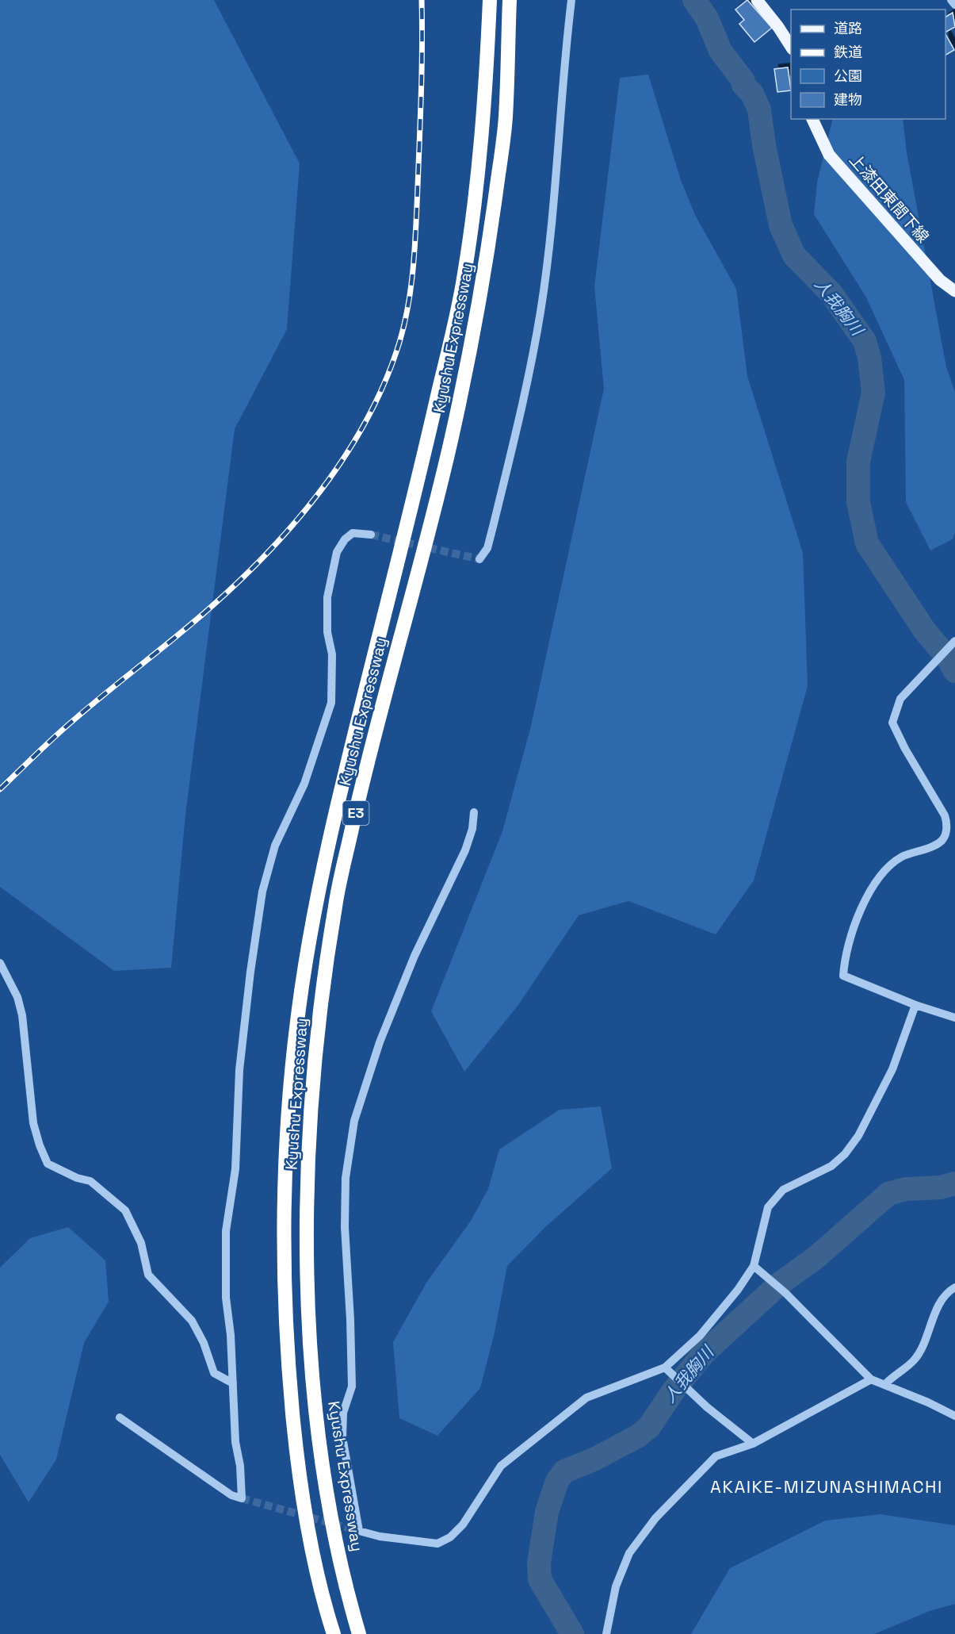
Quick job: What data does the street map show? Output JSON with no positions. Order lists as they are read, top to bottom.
{
  "streets": {
    "highway": ["Kyushu Expressway", "E3"],
    "main road": ["上漆田東間下線"]
  },
  "districts": ["AKAIKE-MIZUNASHIMACHI"],
  "water": ["人我胸川"],
  "legend": [
    "道路",
    "鉄道",
    "公園",
    "建物"
  ]
}
